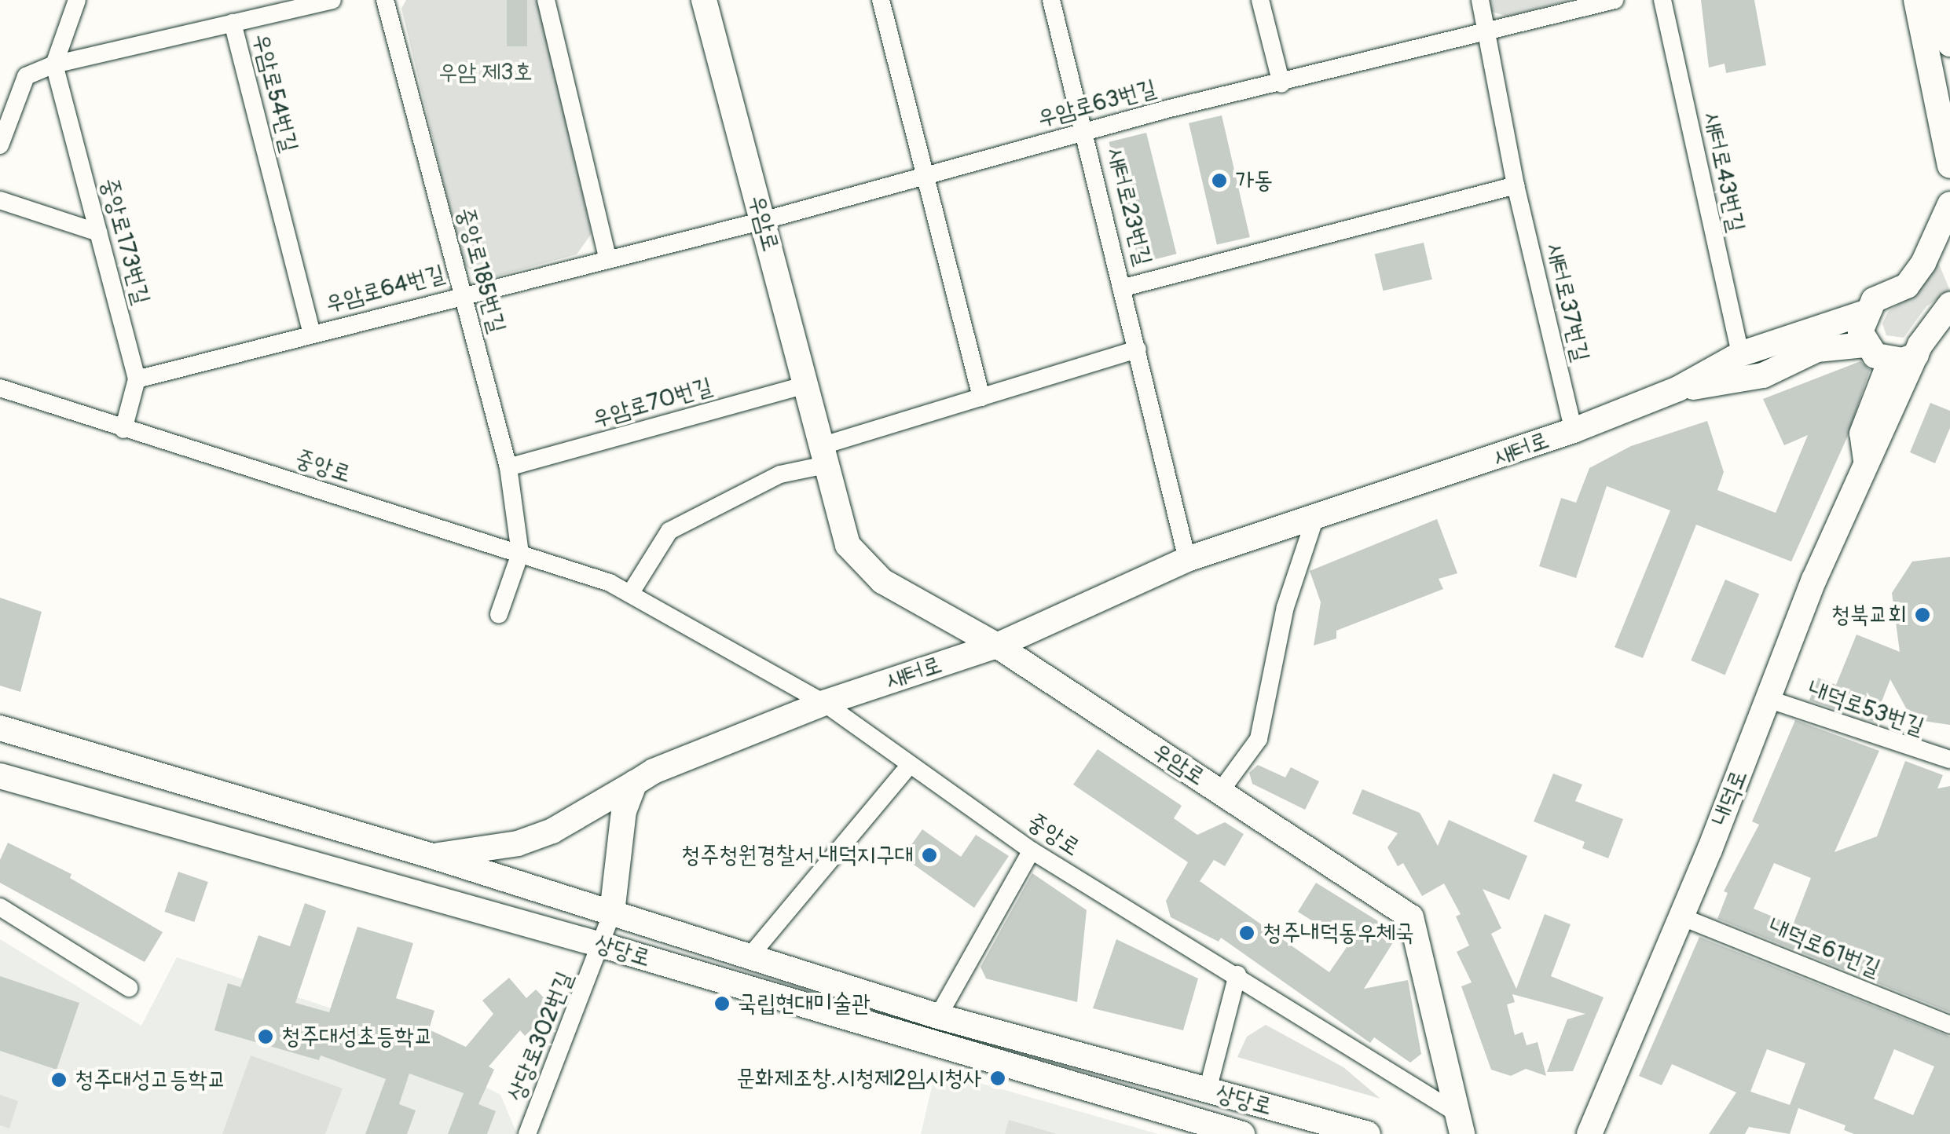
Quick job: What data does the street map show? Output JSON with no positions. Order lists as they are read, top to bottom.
{
  "streets": {
    "street": [
      "우암로54번길",
      "우암로63번길",
      "새터로43번길",
      "새터로23번길",
      "우암로",
      "중앙로173번길",
      "중앙로185번길",
      "우암로64번길",
      "새터로37번길",
      "우암로70번길",
      "새터로",
      "중앙로",
      "내덕로53번길",
      "내덕로",
      "내덕로61번길",
      "상당로",
      "상당로302번길"
    ]
  },
  "crossings": [
    ["우암로54번길", "중앙로173번길"],
    ["우암로54번길", "우암로64번길"],
    ["우암로63번길", "새터로23번길"],
    ["우암로63번길", "우암로"],
    ["우암로63번길", "우암로64번길"],
    ["우암로63번길", "새터로37번길"],
    ["새터로23번길", "새터로37번길"],
    ["새터로23번길", "새터로"],
    ["우암로", "우암로64번길"],
    ["우암로", "우암로70번길"],
    ["우암로", "새터로"],
    ["우암로", "중앙로"],
    ["중앙로173번길", "우암로64번길"],
    ["중앙로173번길", "중앙로"],
    ["중앙로185번길", "우암로64번길"],
    ["중앙로185번길", "우암로70번길"],
    ["중앙로185번길", "중앙로"],
    ["새터로37번길", "새터로"],
    ["새터로", "중앙로"],
    ["새터로", "상당로"],
    ["내덕로53번길", "내덕로"],
    ["내덕로", "내덕로61번길"],
    ["상당로", "상당로302번길"]
  ],
  "parks": ["우암 제3호"],
  "places": [
    "가동",
    "청북교회",
    "청주청원경찰서 내덕지구대",
    "청주내덕동우체국",
    "국립현대미술관",
    "청주대성초등학교",
    "문화제조창.시청제2임시청사",
    "청주대성고등학교"
  ]
}
